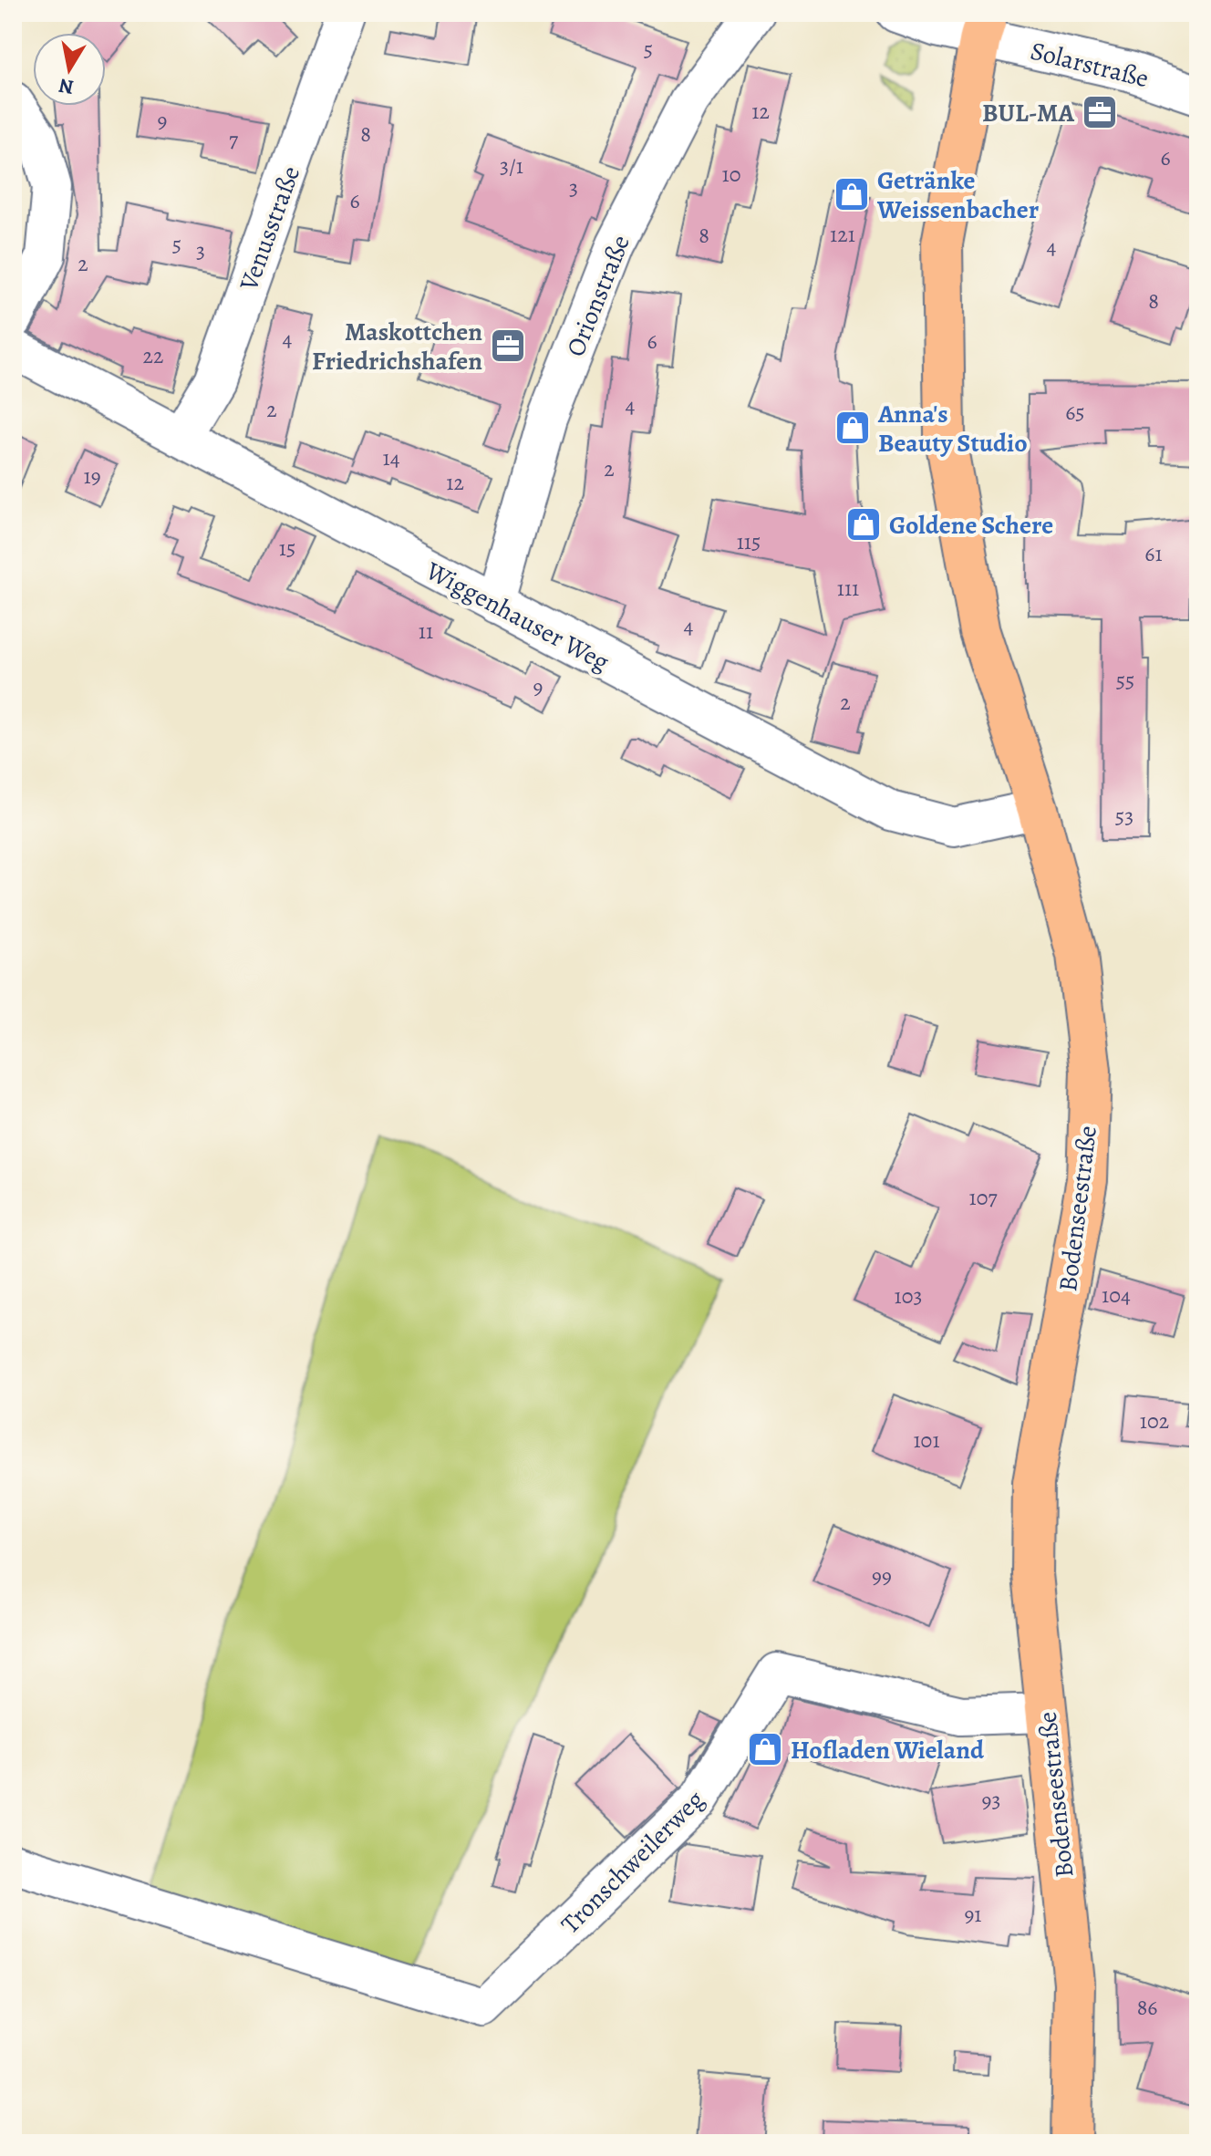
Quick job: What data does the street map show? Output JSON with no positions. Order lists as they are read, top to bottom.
{
  "streets": {
    "main road": ["Bodenseestraße"],
    "street": [
      "Solarstraße",
      "Venusstraße",
      "Orionstraße",
      "Wiggenhauser Weg",
      "Tronschweilerweg"
    ]
  },
  "crossings": [
    ["Solarstraße", "Bodenseestraße"],
    ["Venusstraße", "Wiggenhauser Weg"],
    ["Orionstraße", "Wiggenhauser Weg"],
    ["Wiggenhauser Weg", "Bodenseestraße"],
    ["Bodenseestraße", "Tronschweilerweg"]
  ],
  "places": {
    "office": ["BUL-MA", "Maskottchen Friedrichshafen"],
    "shop": [
      "Getränke Weissenbacher",
      "Anna's Beauty Studio",
      "Goldene Schere",
      "Hofladen Wieland"
    ]
  },
  "house_numbers": [
    "5",
    "12",
    "9",
    "8",
    "7",
    "6",
    "3/1",
    "10",
    "3",
    "6",
    "121",
    "8",
    "5",
    "4",
    "3",
    "2",
    "8",
    "4",
    "6",
    "22",
    "4",
    "2",
    "65",
    "14",
    "2",
    "19",
    "12",
    "115",
    "15",
    "61",
    "111",
    "4",
    "11",
    "55",
    "9",
    "2",
    "53",
    "107",
    "104",
    "103",
    "102",
    "101",
    "99",
    "93",
    "91",
    "86"
  ],
  "north": "bottom"
}
